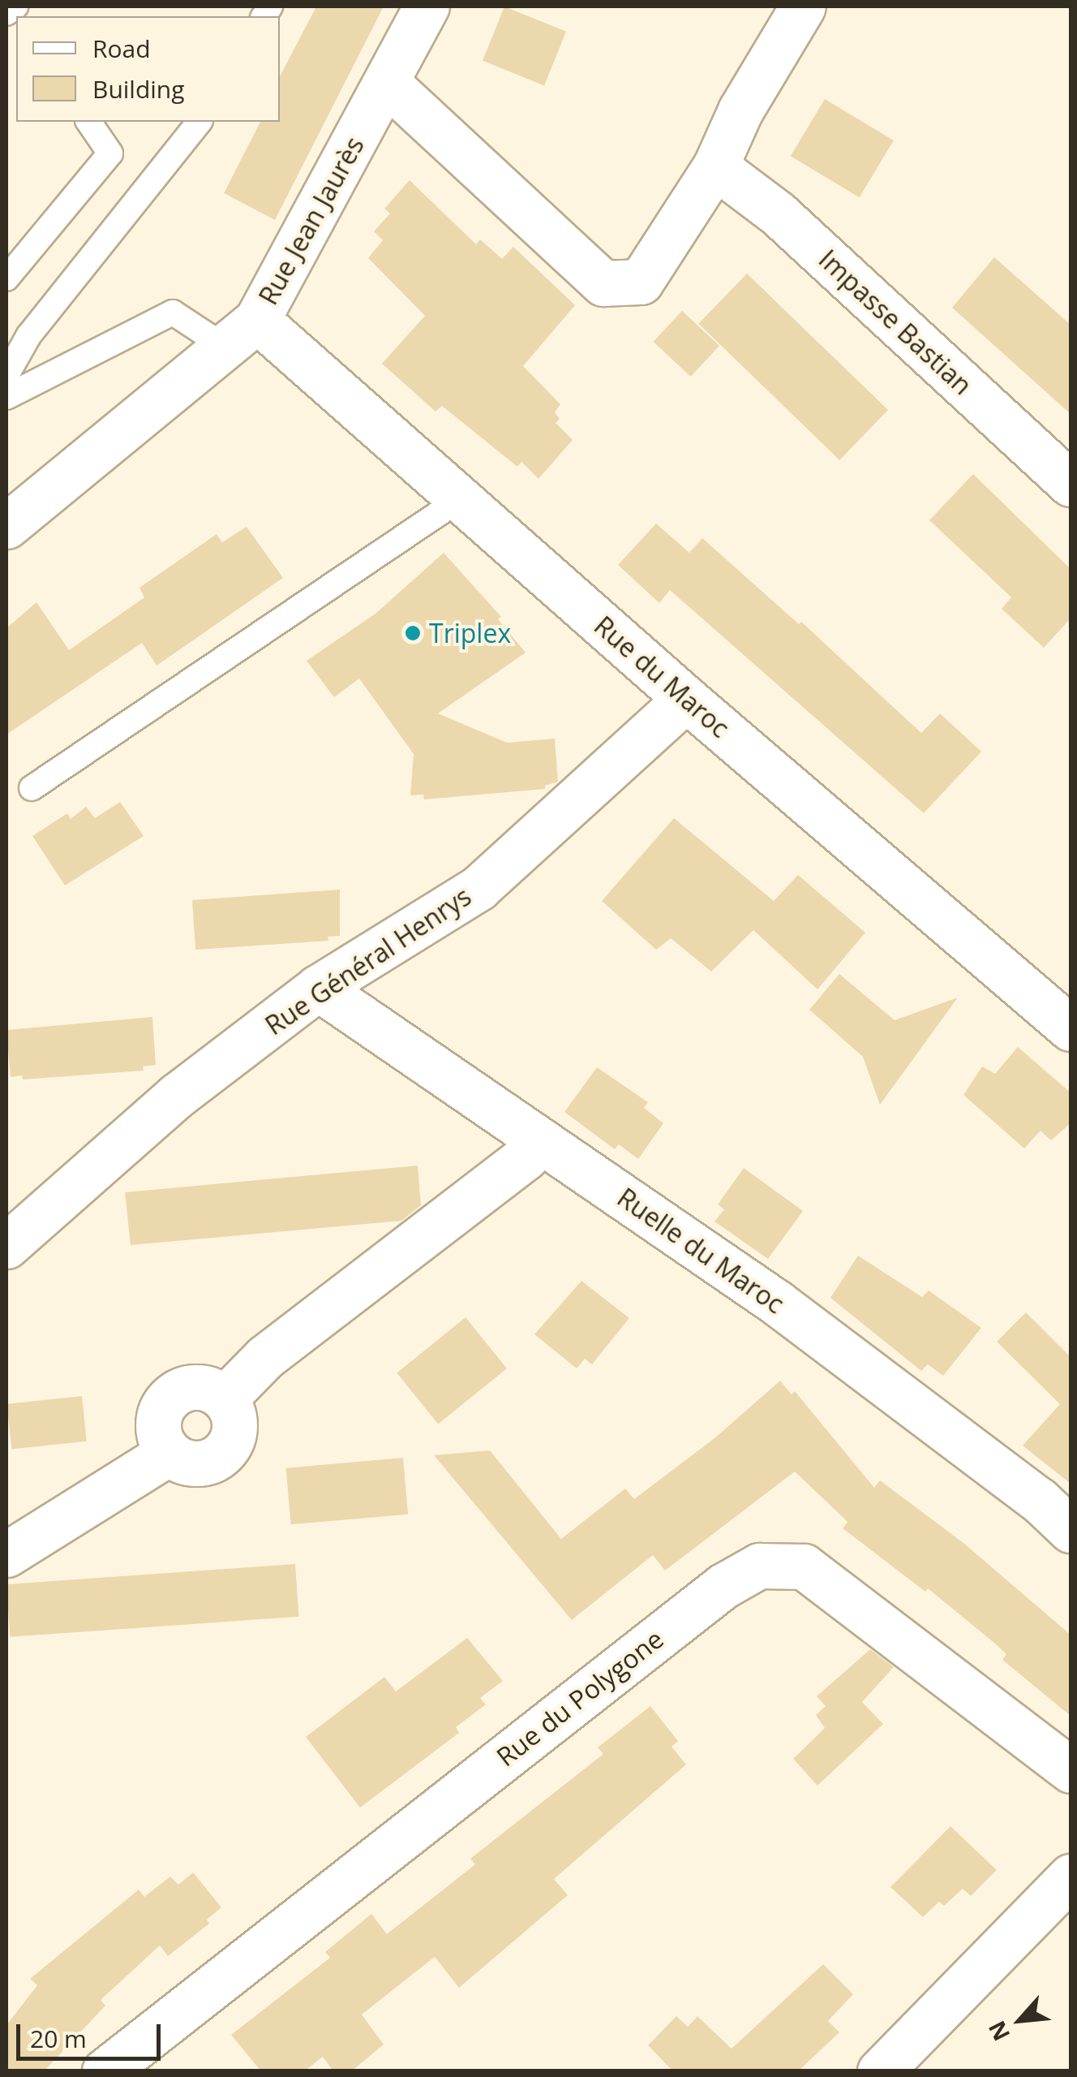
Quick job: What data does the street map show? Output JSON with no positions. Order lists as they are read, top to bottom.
{
  "streets": {
    "street": [
      "Rue Jean Jaurès",
      "Impasse Bastian",
      "Rue du Maroc",
      "Rue Général Henrys",
      "Ruelle du Maroc",
      "Rue du Polygone"
    ]
  },
  "crossings": [
    ["Rue Jean Jaurès", "Rue du Maroc"],
    ["Rue du Maroc", "Rue Général Henrys"],
    ["Rue Général Henrys", "Ruelle du Maroc"]
  ],
  "places": ["Triplex"],
  "legend": ["Road", "Building"],
  "scale_bar": "20 m",
  "north": "bottom left"
}
